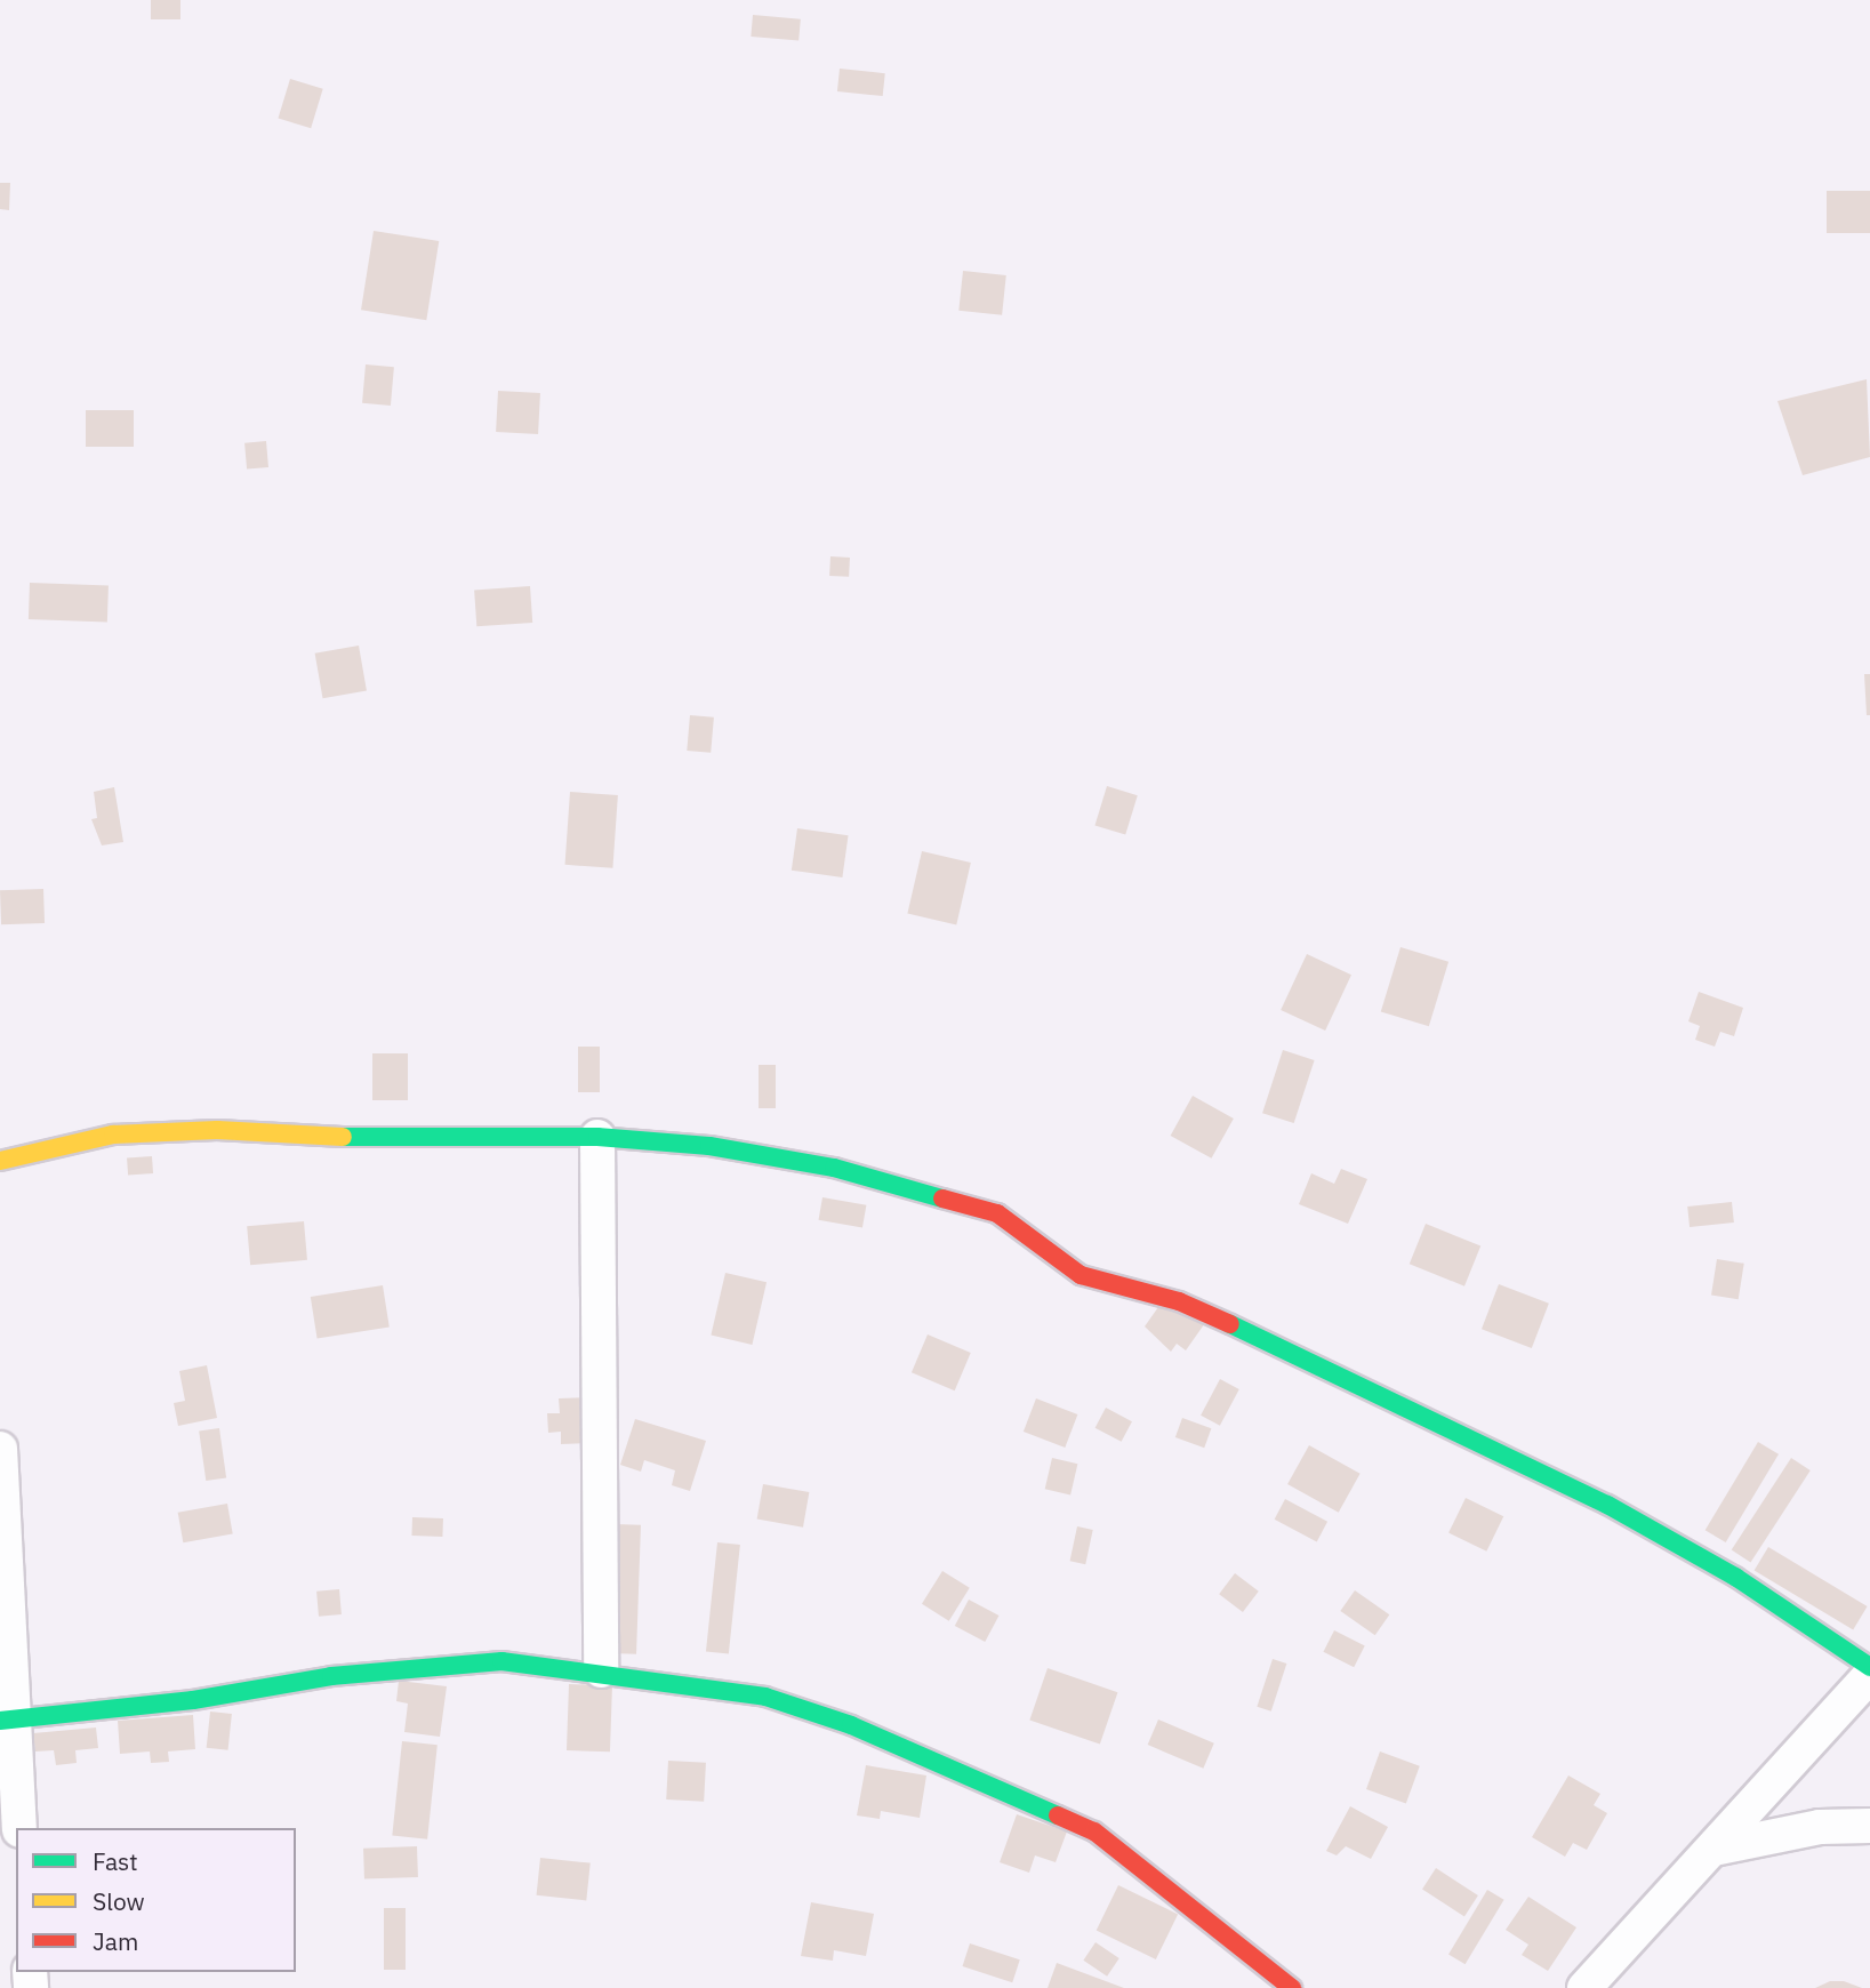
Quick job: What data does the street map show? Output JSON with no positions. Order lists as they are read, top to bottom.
{
  "legend": ["Fast", "Slow", "Jam"]
}
